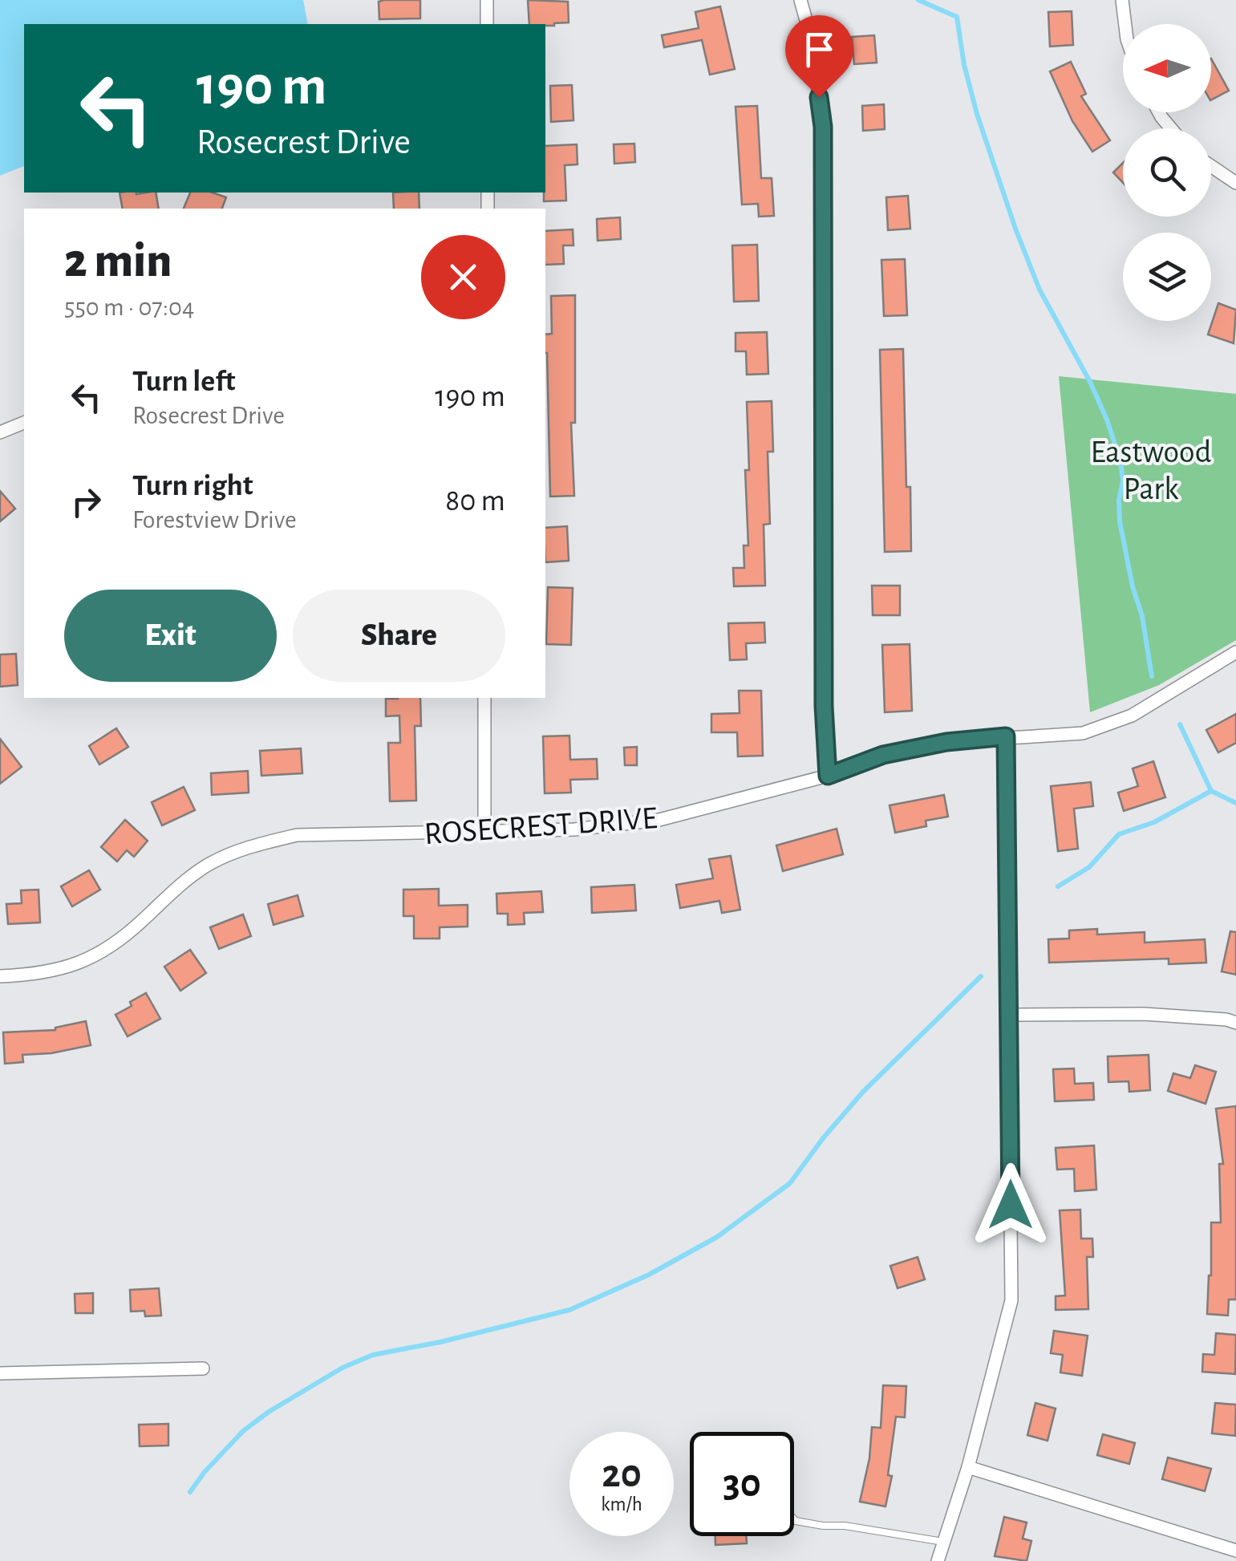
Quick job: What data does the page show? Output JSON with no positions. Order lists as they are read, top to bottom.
{
  "streets": {
    "street": ["ROSECREST DRIVE"]
  },
  "parks": ["Eastwood Park"],
  "north": "left",
  "page": {
    "turn": ["190 m", "Rosecrest Drive"],
    "heading": ["2 min", "550 m · 07:04"],
    "list": [
      {
        "name": "Turn left",
        "note": "Rosecrest Drive",
        "value": "190 m"
      },
      {
        "name": "Turn right",
        "note": "Forestview Drive",
        "value": "80 m"
      }
    ],
    "buttons": ["Exit", "Share"],
    "speed": "20 km/h",
    "limit": "30"
  }
}
